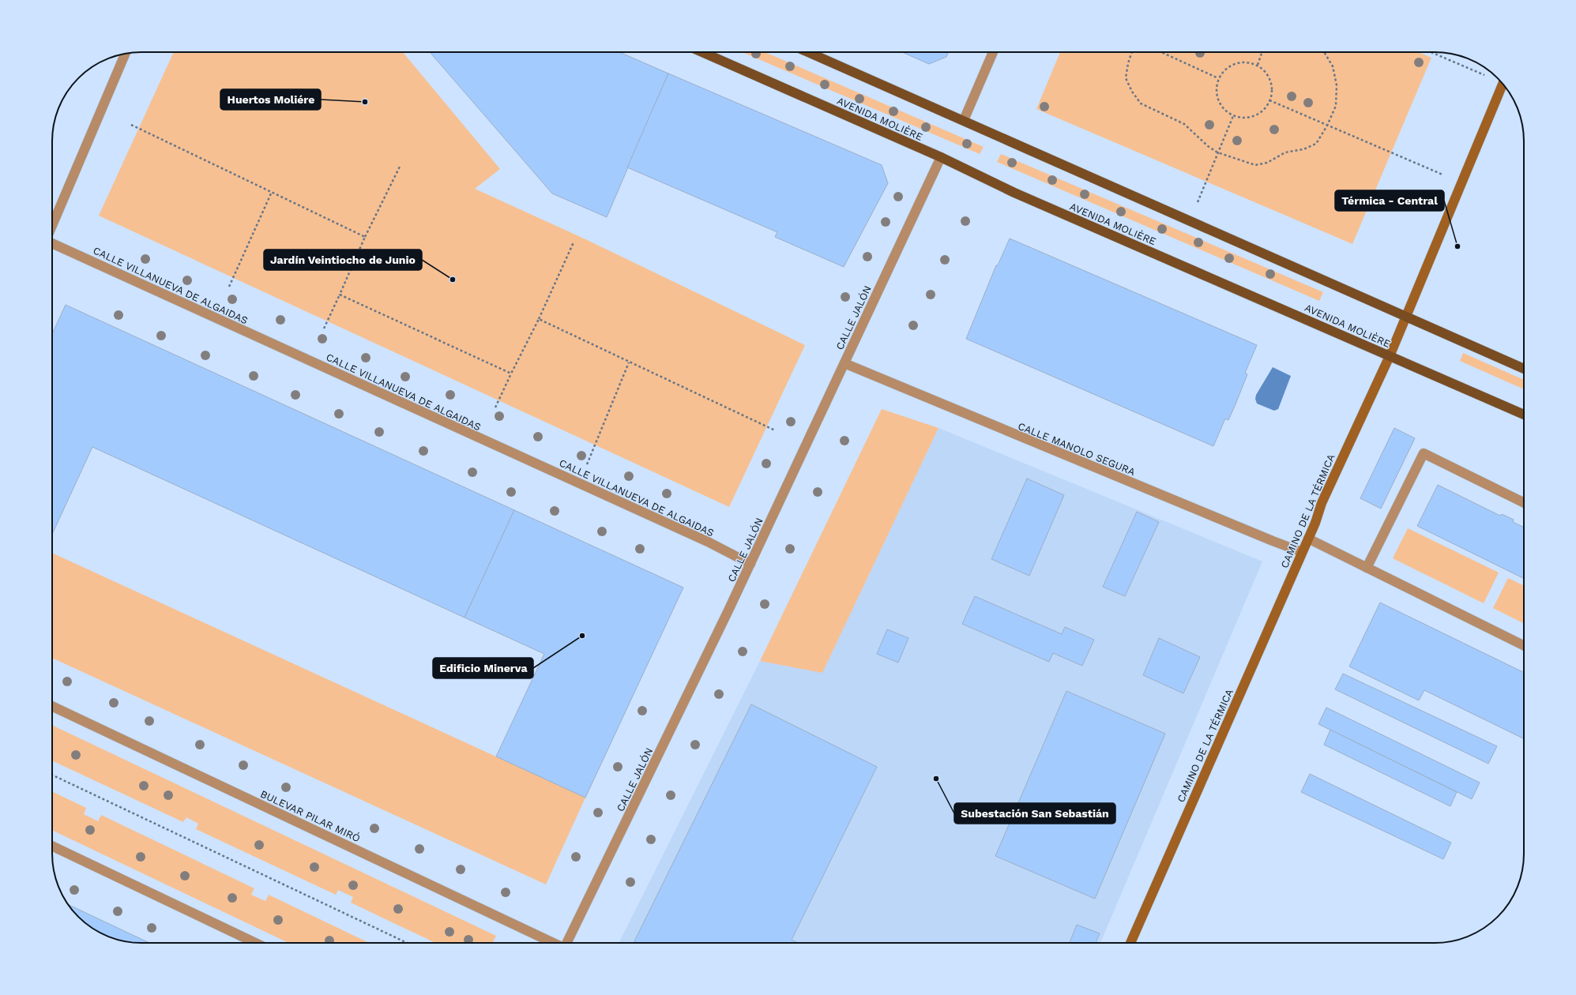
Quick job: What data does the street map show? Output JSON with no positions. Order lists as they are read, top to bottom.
{
  "streets": {
    "main road": ["AVENIDA MOLIÈRE", "CAMINO DE LA TÉRMICA"],
    "street": [
      "CALLE VILLANUEVA DE ALGAIDAS",
      "CALLE JALÓN",
      "CALLE MANOLO SEGURA",
      "BULEVAR PILAR MIRÓ"
    ]
  },
  "crossings": [
    ["AVENIDA MOLIÈRE", "CALLE JALÓN"],
    ["AVENIDA MOLIÈRE", "CAMINO DE LA TÉRMICA"],
    ["CALLE VILLANUEVA DE ALGAIDAS", "CALLE JALÓN"],
    ["CALLE JALÓN", "CALLE MANOLO SEGURA"],
    ["CALLE MANOLO SEGURA", "CAMINO DE LA TÉRMICA"]
  ],
  "places": [
    "Huertos Moliére",
    "Térmica - Central",
    "Jardín Veintiocho de Junio",
    "Edificio Minerva",
    "Subestación San Sebastián"
  ]
}
